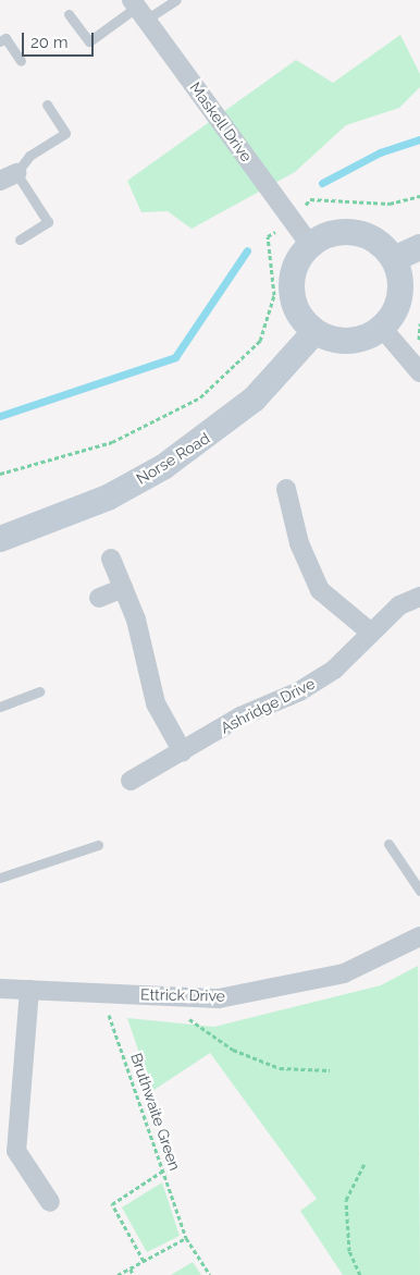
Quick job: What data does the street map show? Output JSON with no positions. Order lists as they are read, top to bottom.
{
  "streets": {
    "street": [
      "Maskell Drive",
      "Norse Road",
      "Ashridge Drive",
      "Ettrick Drive"
    ],
    "path": ["Bruthwaite Green"]
  },
  "crossings": [
    ["Maskell Drive", "Norse Road"],
    ["Ettrick Drive", "Bruthwaite Green"]
  ],
  "scale_bar": "20 m"
}
